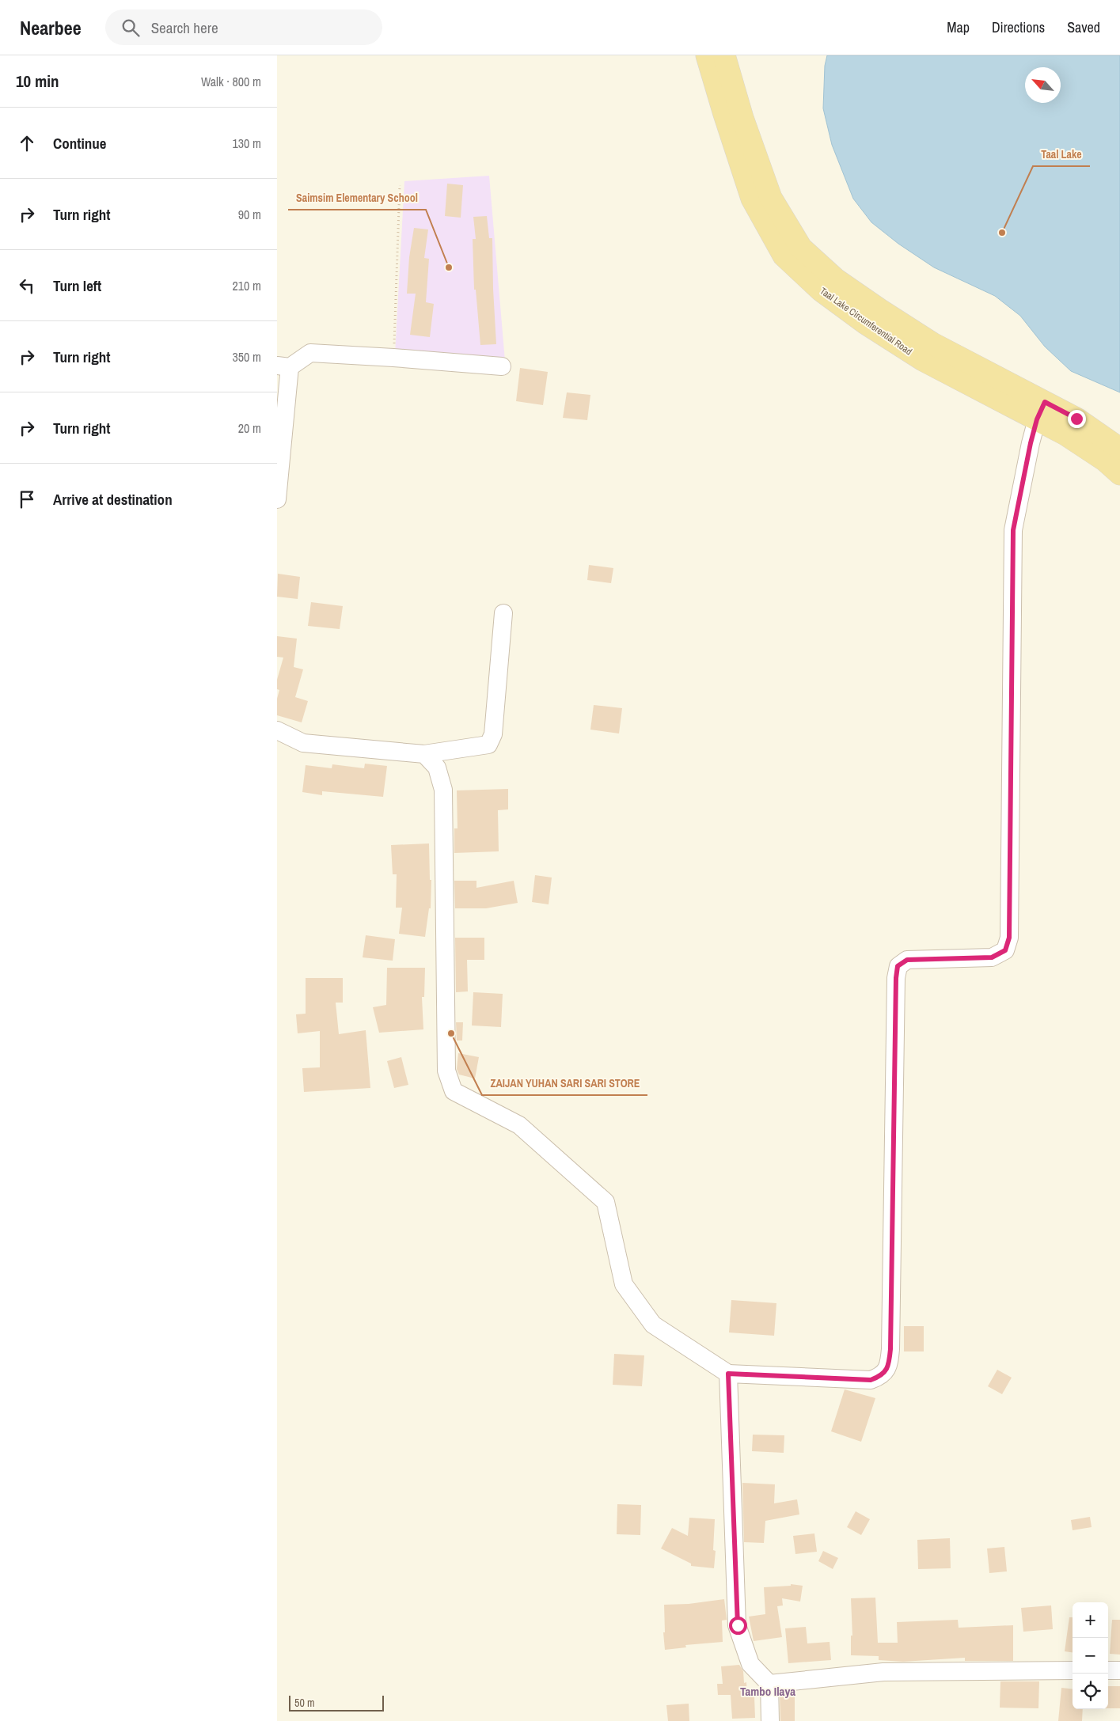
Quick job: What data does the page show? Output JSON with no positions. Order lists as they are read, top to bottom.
{
  "streets": {
    "main road": ["Taal Lake Circumferential Road"]
  },
  "districts": ["Tambo Ilaya"],
  "places": ["Taal Lake", "Saimsim Elementary School", "ZAIJAN YUHAN SARI SARI STORE"],
  "scale_bar": "50 m",
  "north": "top left",
  "page": {
    "header": "Nearbee",
    "search": "Search here",
    "nav": ["Map", "Directions", "Saved"],
    "heading": ["10 min", "Walk · 800 m"],
    "list": [
      ["Continue", "130 m"],
      ["Turn right", "90 m"],
      ["Turn left", "210 m"],
      ["Turn right", "350 m"],
      ["Turn right", "20 m"],
      "Arrive at destination"
    ],
    "map_buttons": ["+", "−"],
    "scale": "50 m"
  }
}
